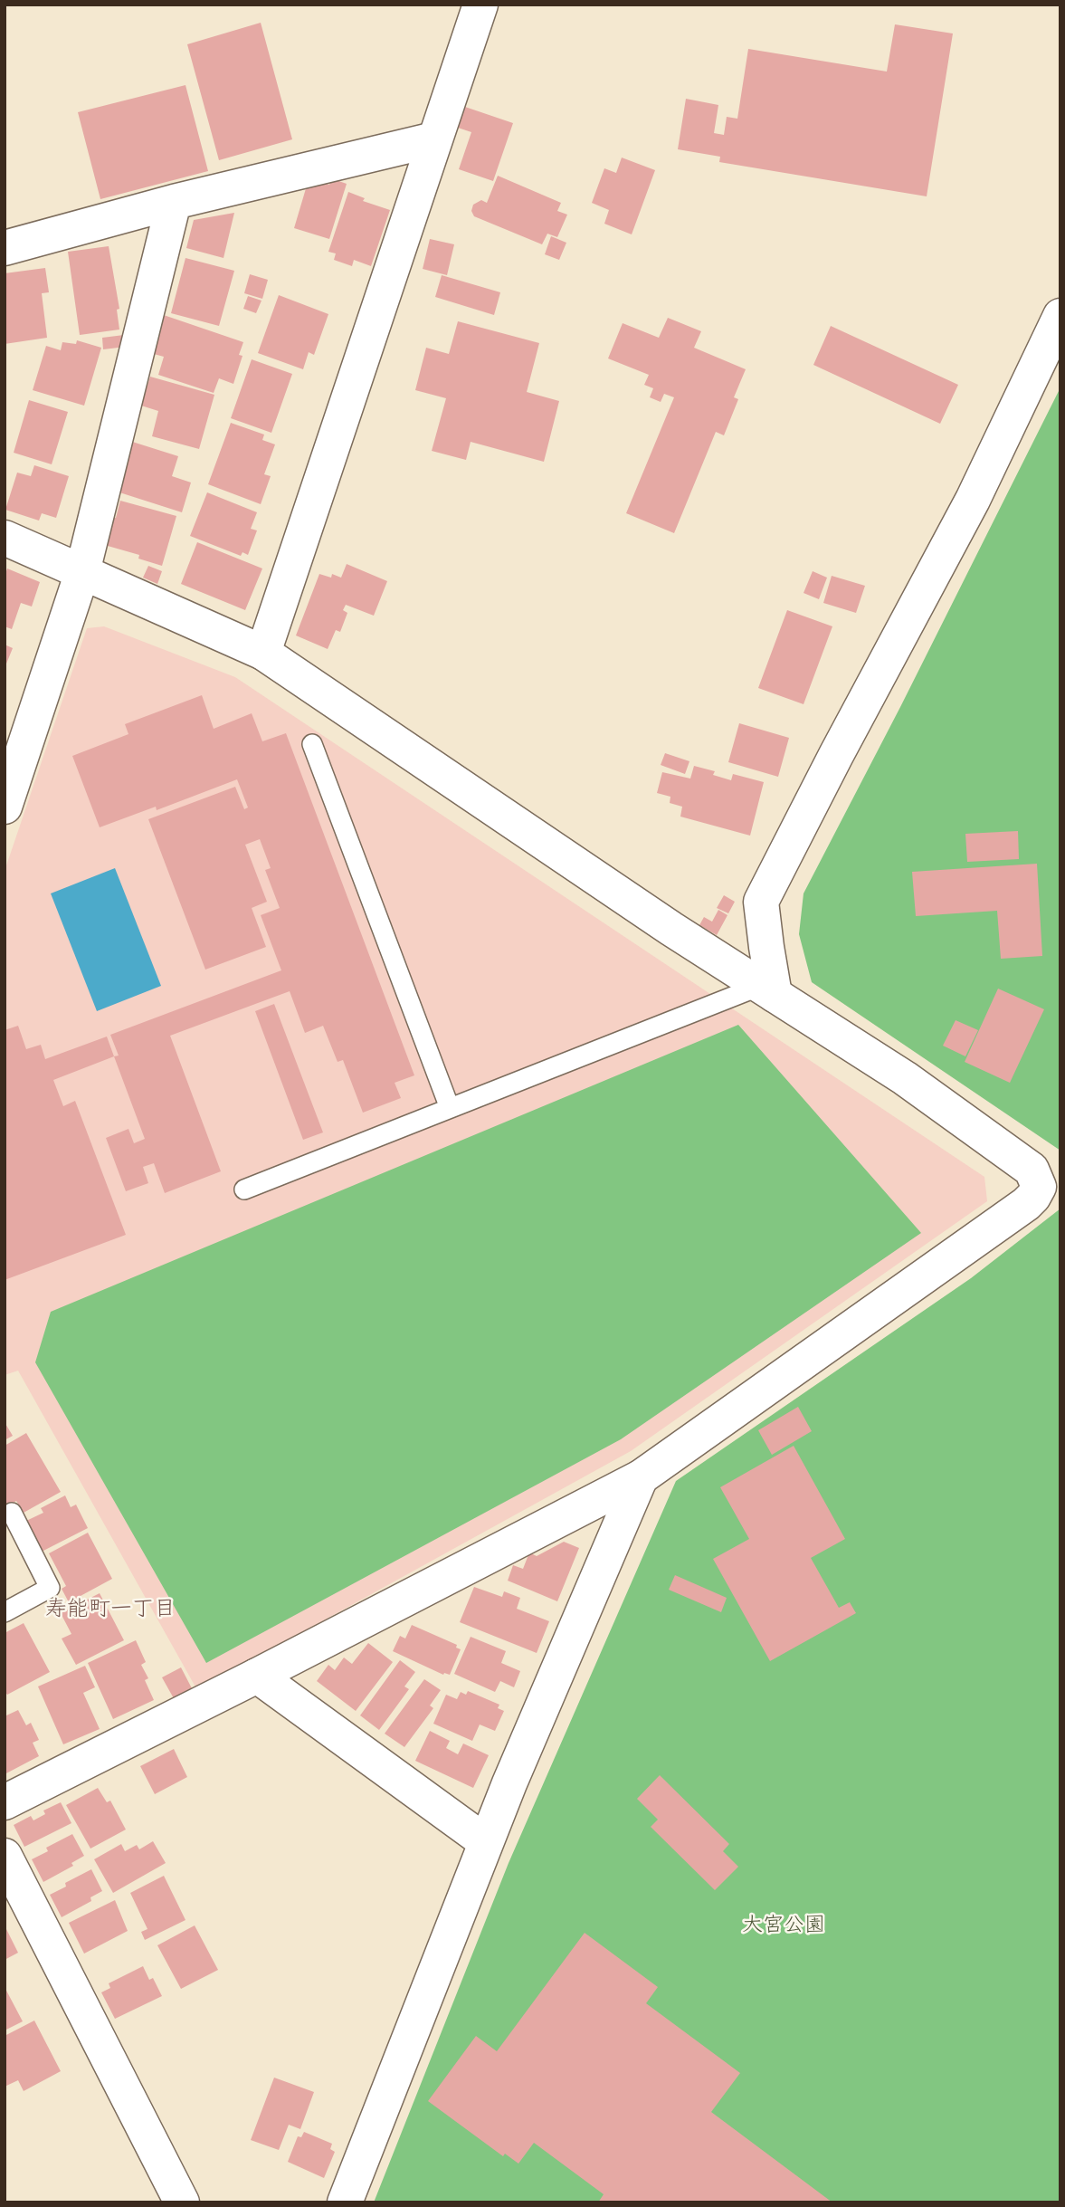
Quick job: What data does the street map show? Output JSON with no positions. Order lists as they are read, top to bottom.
{
  "districts": ["寿能町一丁目"],
  "parks": ["大宮公園"]
}
